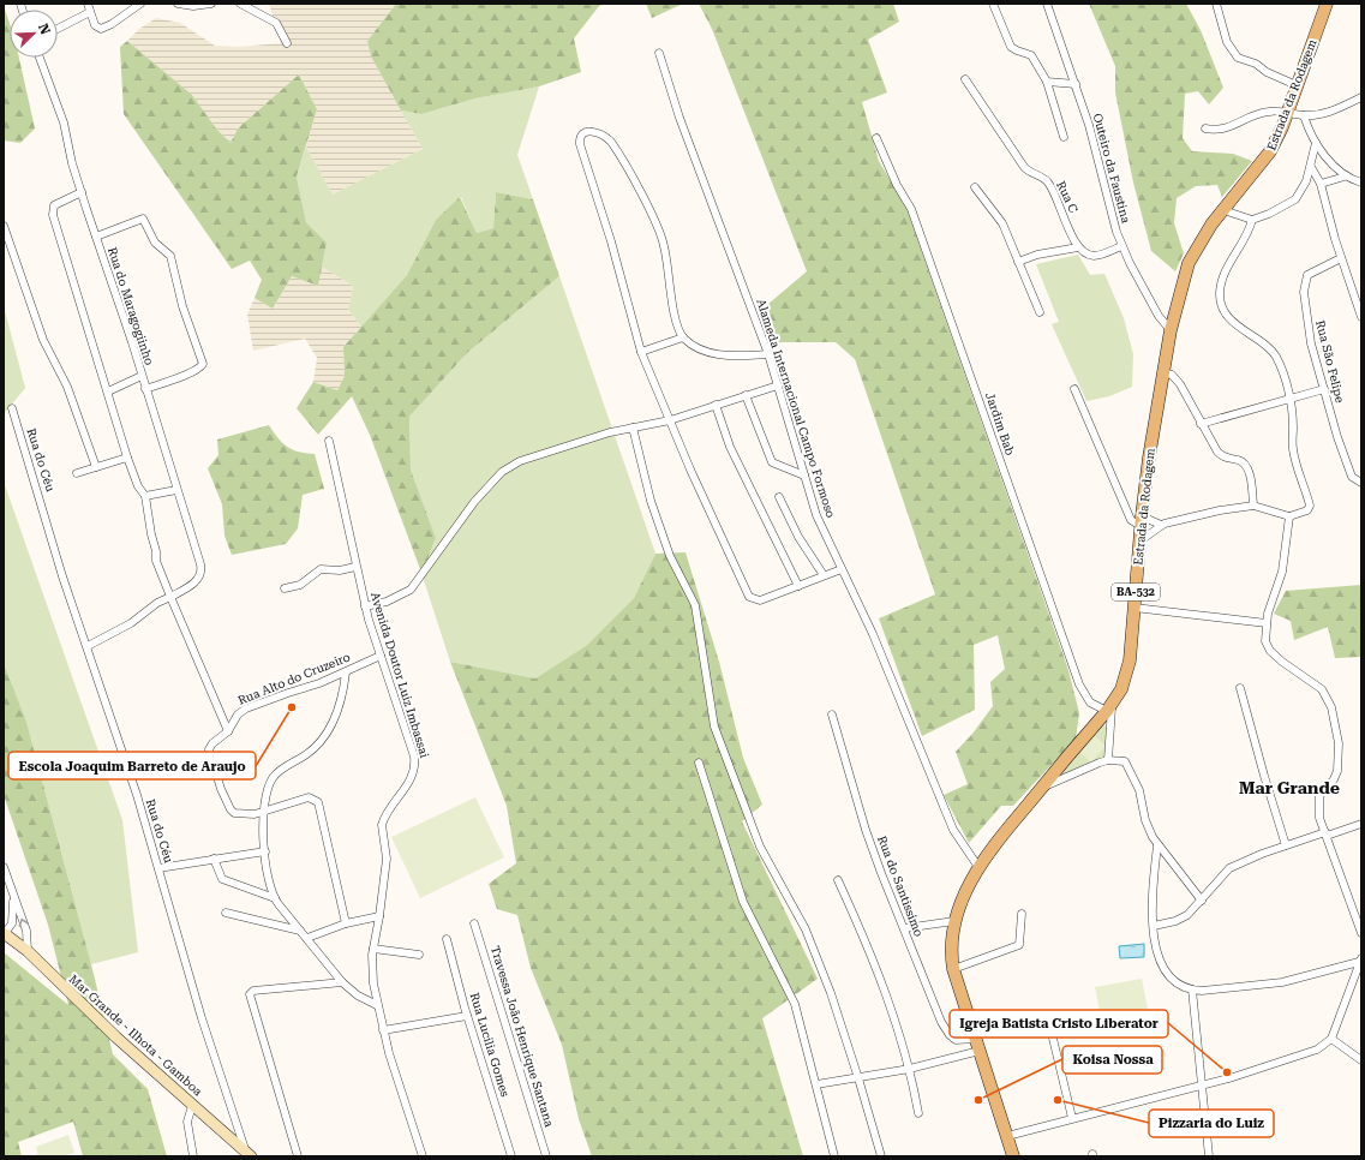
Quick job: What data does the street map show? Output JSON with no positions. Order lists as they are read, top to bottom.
{
  "streets": {
    "main road": ["Estrada da Rodagem", "BA-532"],
    "street": [
      "Outeiro da Faustina",
      "Rua C",
      "Rua do Maragogiinho",
      "Rua São Felipe",
      "Alameda Internacional Campo Formoso",
      "Jardim Bab",
      "Rua do Céu",
      "Avenida Doutor Luiz Imbassai",
      "Rua Alto do Cruzeiro",
      "Rua do Santissimo",
      "Mar Grande - Ilhota - Gamboa",
      "Travessa João Henrique Santana",
      "Rua Lucilia Gomes"
    ]
  },
  "crossings": [
    ["Estrada da Rodagem", "Outeiro da Faustina"],
    ["Estrada da Rodagem", "Alameda Internacional Campo Formoso"],
    ["Estrada da Rodagem", "Jardim Bab"],
    ["Estrada da Rodagem", "Rua do Santissimo"],
    ["Rua do Céu", "Mar Grande - Ilhota - Gamboa"],
    ["Avenida Doutor Luiz Imbassai", "Rua Alto do Cruzeiro"]
  ],
  "districts": ["Mar Grande"],
  "places": [
    "Escola Joaquim Barreto de Araujo",
    "Igreja Batista Cristo Liberator",
    "Koisa Nossa",
    "Pizzaria do Luiz"
  ],
  "north": "top right"
}
